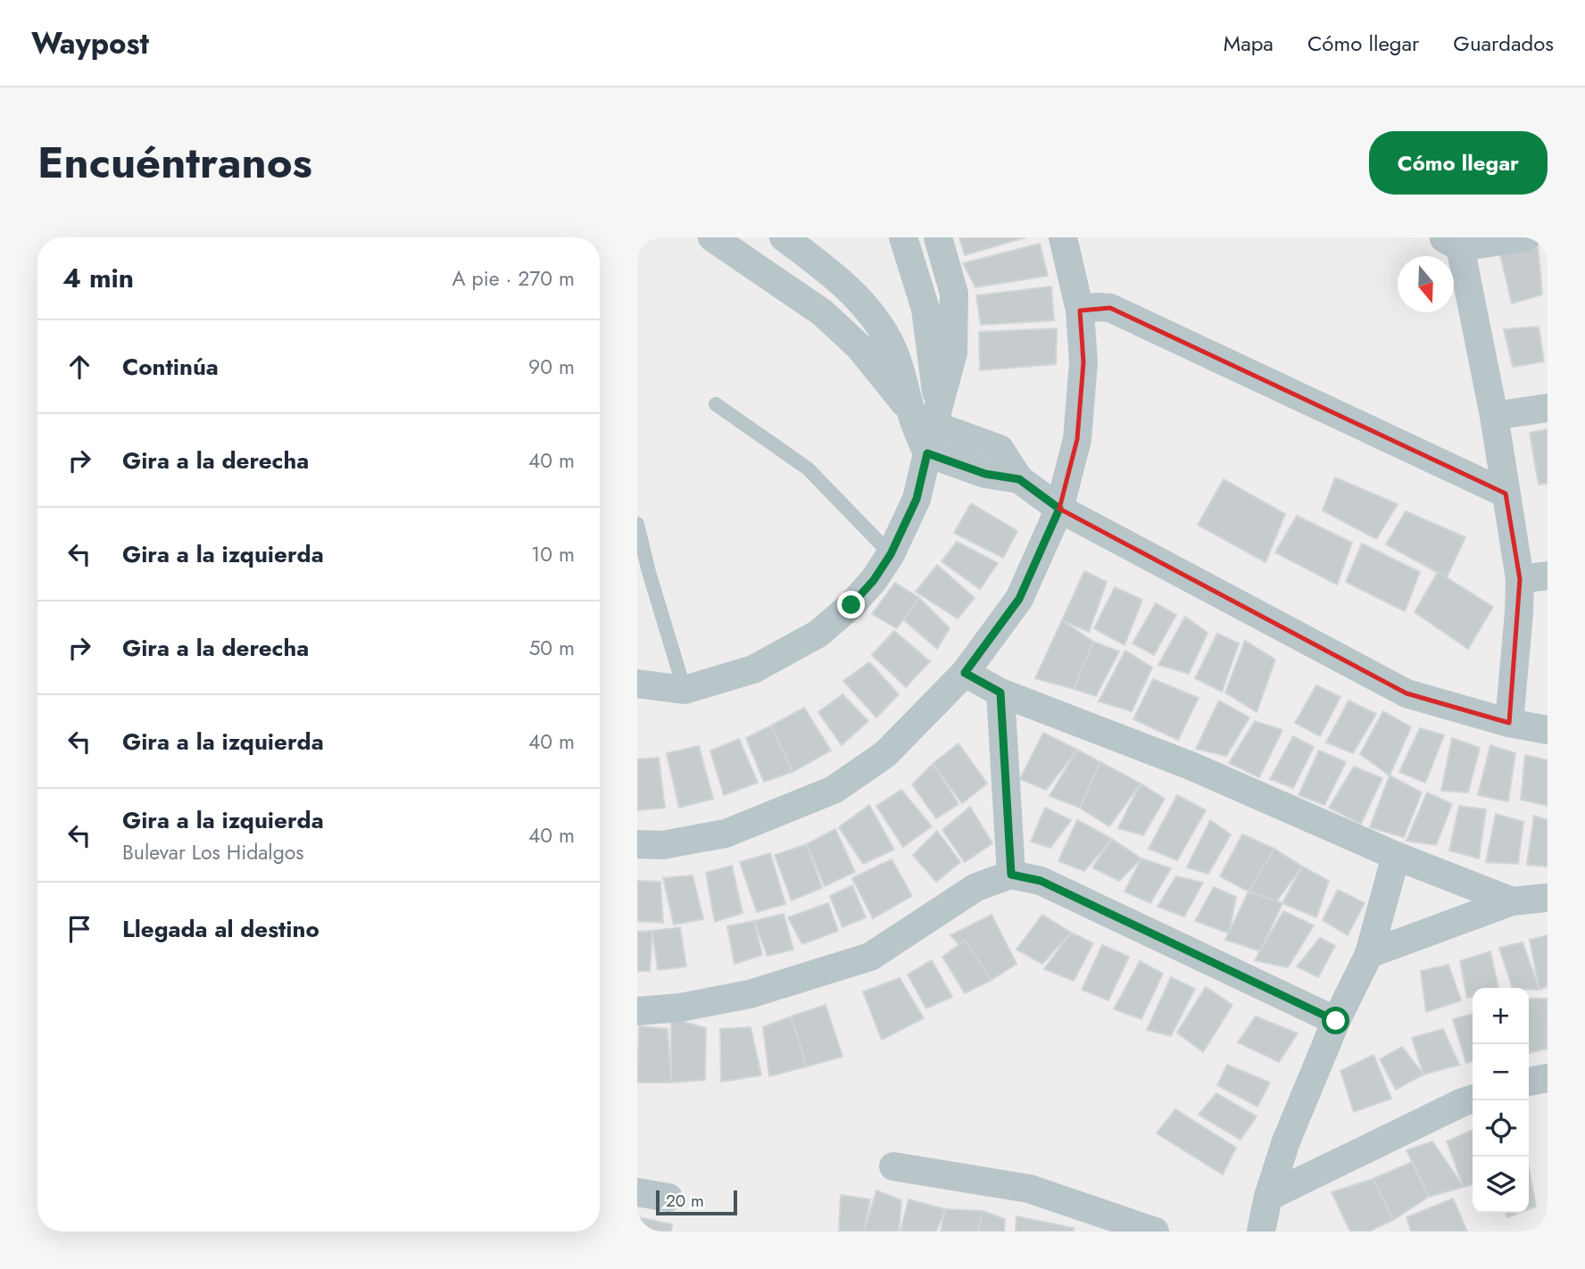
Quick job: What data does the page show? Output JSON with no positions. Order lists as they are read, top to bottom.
{
  "scale_bar": "20 m",
  "north": "bottom",
  "page": {
    "header": "Waypost",
    "nav": ["Mapa", "Cómo llegar", "Guardados"],
    "title": "Encuéntranos",
    "buttons": "Cómo llegar",
    "heading": ["4 min", "A pie · 270 m"],
    "list": [
      ["Continúa", "90 m"],
      ["Gira a la derecha", "40 m"],
      ["Gira a la izquierda", "10 m"],
      ["Gira a la derecha", "50 m"],
      ["Gira a la izquierda", "40 m"],
      ["Gira a la izquierda", "Bulevar Los Hidalgos", "40 m"],
      "Llegada al destino"
    ],
    "map_buttons": ["+", "−"],
    "scale": "20 m"
  }
}
